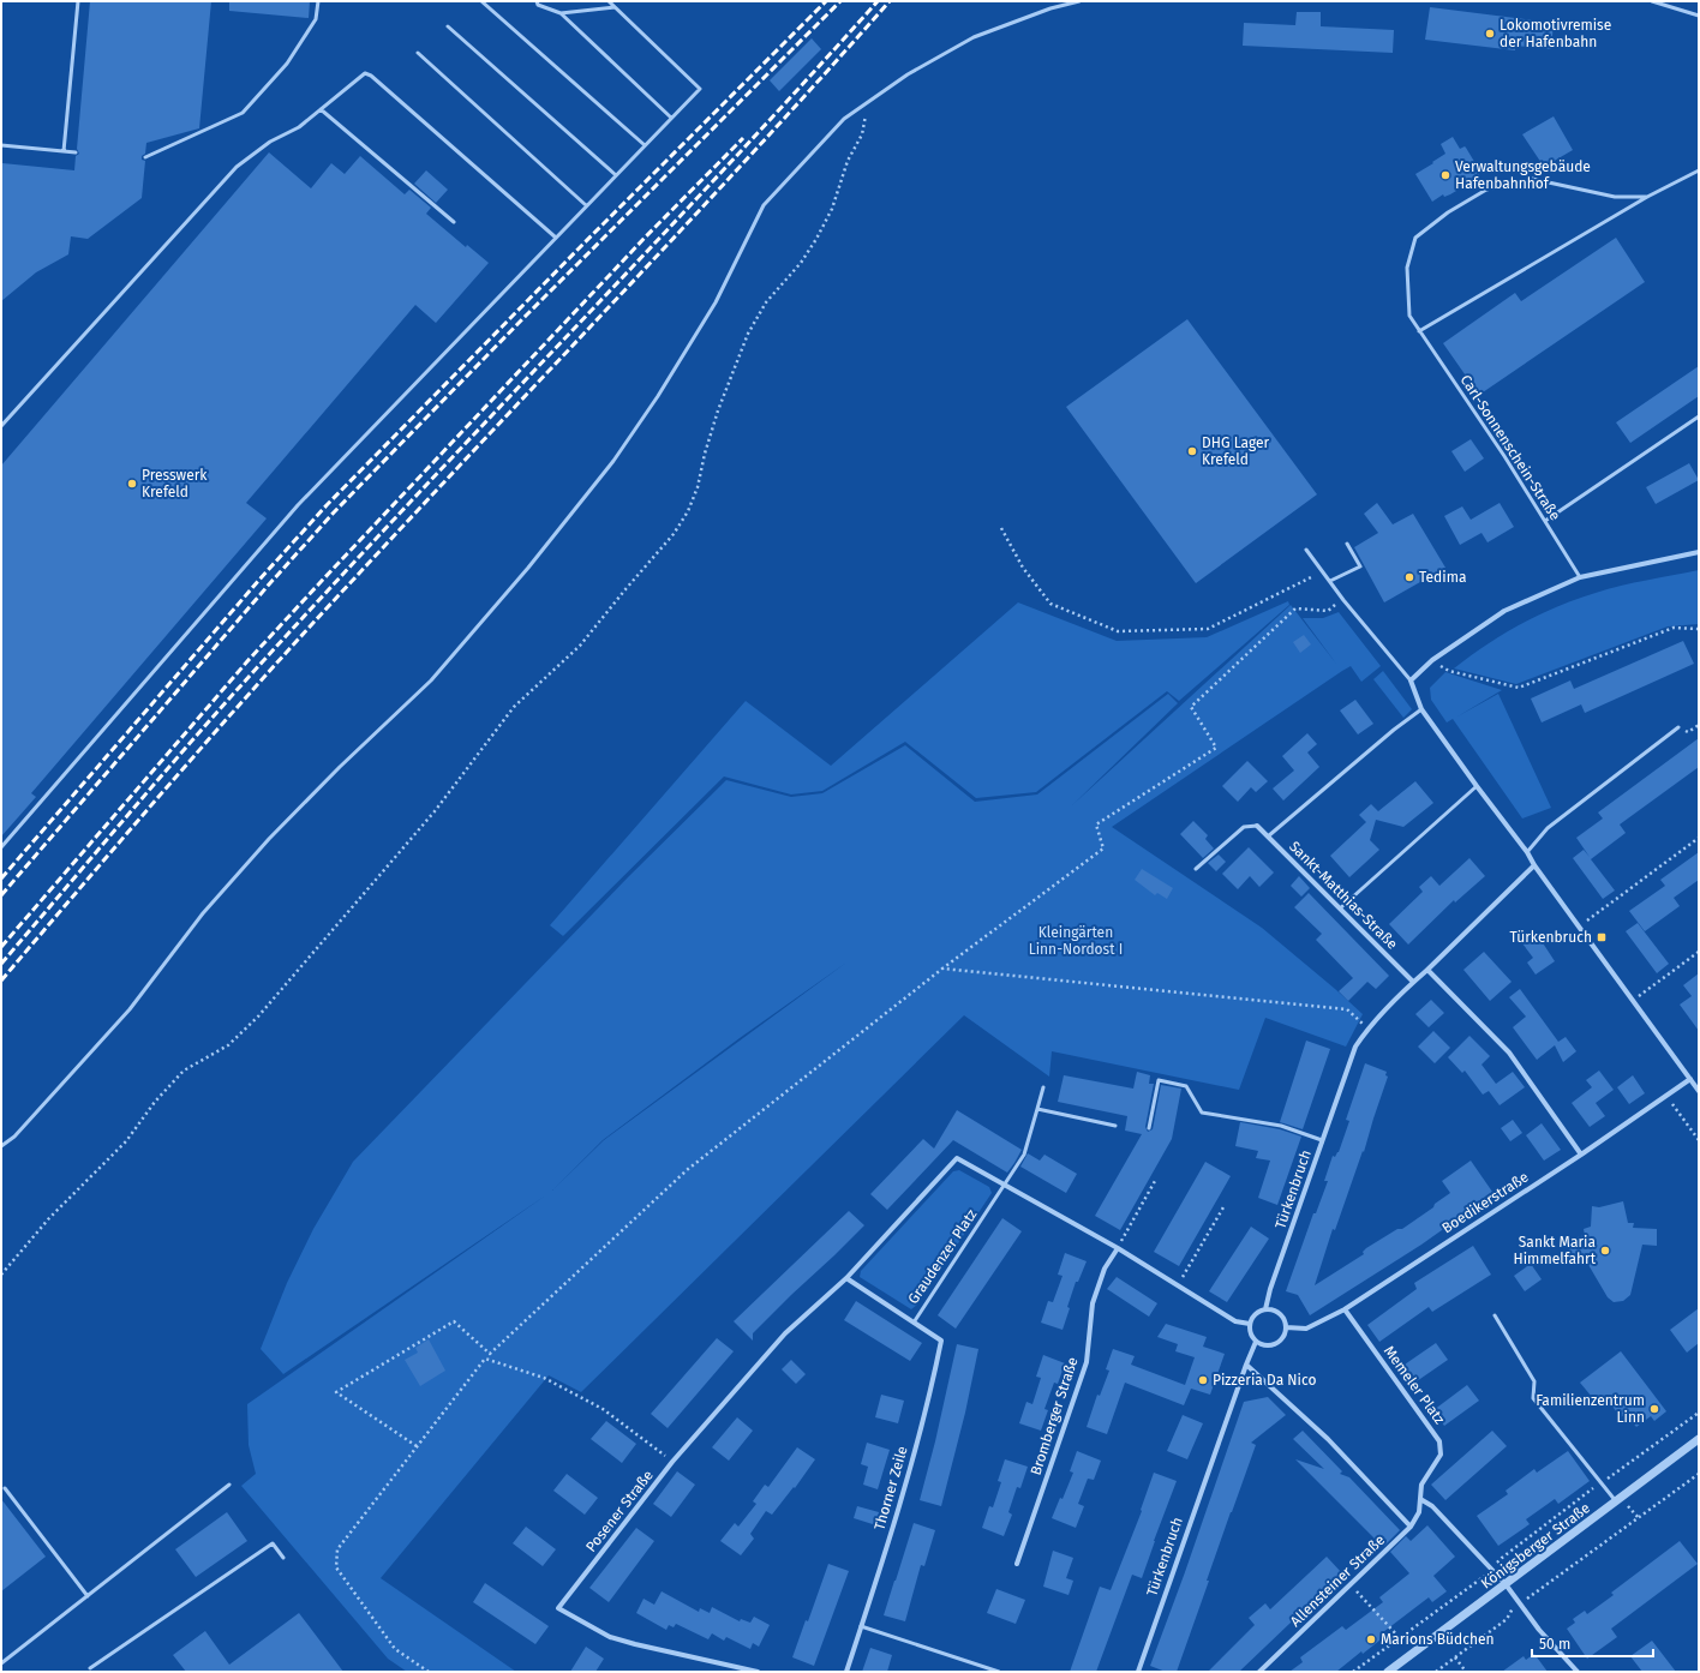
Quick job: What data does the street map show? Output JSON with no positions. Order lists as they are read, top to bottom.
{
  "streets": {
    "street": [
      "Sankt-Matthias-Straße",
      "Türkenbruch",
      "Boedikerstraße",
      "Graudenzer Platz",
      "Memeler Platz",
      "Bromberger Straße",
      "Thorner Zeile",
      "Posener Straße",
      "Königsberger Straße",
      "Allensteiner Straße"
    ],
    "lane": ["Carl-Sonnenschein-Straße"]
  },
  "crossings": [
    ["Sankt-Matthias-Straße", "Türkenbruch"],
    ["Türkenbruch", "Boedikerstraße"],
    ["Boedikerstraße", "Memeler Platz"],
    ["Graudenzer Platz", "Thorner Zeile"],
    ["Graudenzer Platz", "Posener Straße"],
    ["Memeler Platz", "Allensteiner Straße"]
  ],
  "parks": ["Kleingärten Linn-Nordost I"],
  "places": {
    "other": [
      "Lokomotivremise der Hafenbahn",
      "Verwaltungsgebäude Hafenbahnhof",
      "DHG Lager Krefeld",
      "Presswerk Krefeld",
      "Tedima",
      "Sankt Maria Himmelfahrt",
      "Pizzeria Da Nico",
      "Familienzentrum Linn",
      "Marions Büdchen"
    ],
    "transit": ["Türkenbruch"]
  },
  "scale_bar": "50 m"
}
